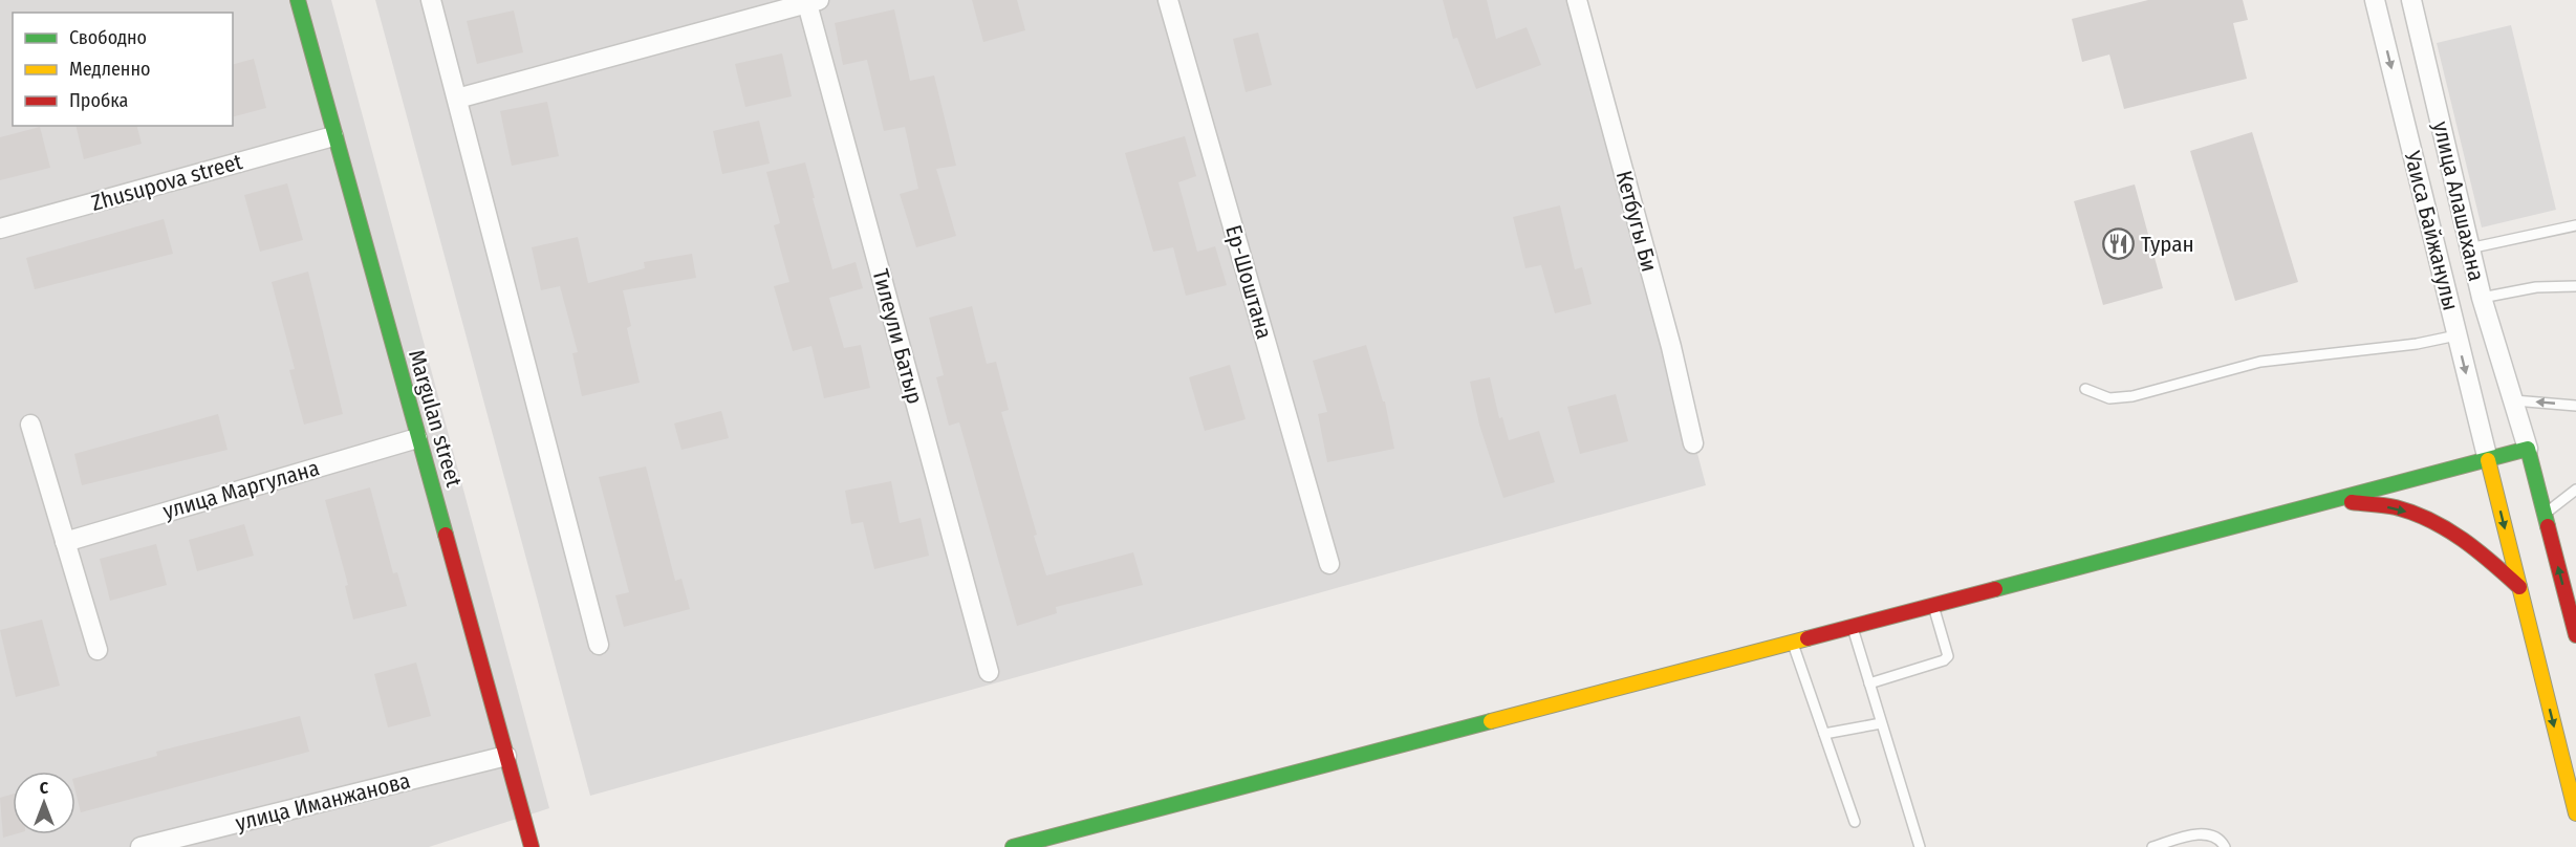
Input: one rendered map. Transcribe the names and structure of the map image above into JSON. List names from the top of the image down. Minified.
{"streets":{"main road":["Margulan street"],"street":["Zhusupova street","улица Алашахана","Кетбугы Би","Уаиса Байжанулы","Ер-Шоштана","Тилеули Батыр","улица Маргулана","улица Иманжанова"]},"crossings":[["Zhusupova street","Margulan street"],["Margulan street","улица Маргулана"],["Margulan street","улица Иманжанова"]],"one_way":["Уаиса Байжанулы"],"places":{"restaurant":["Туран"]},"legend":["Свободно","Медленно","Пробка"],"north":"top"}
